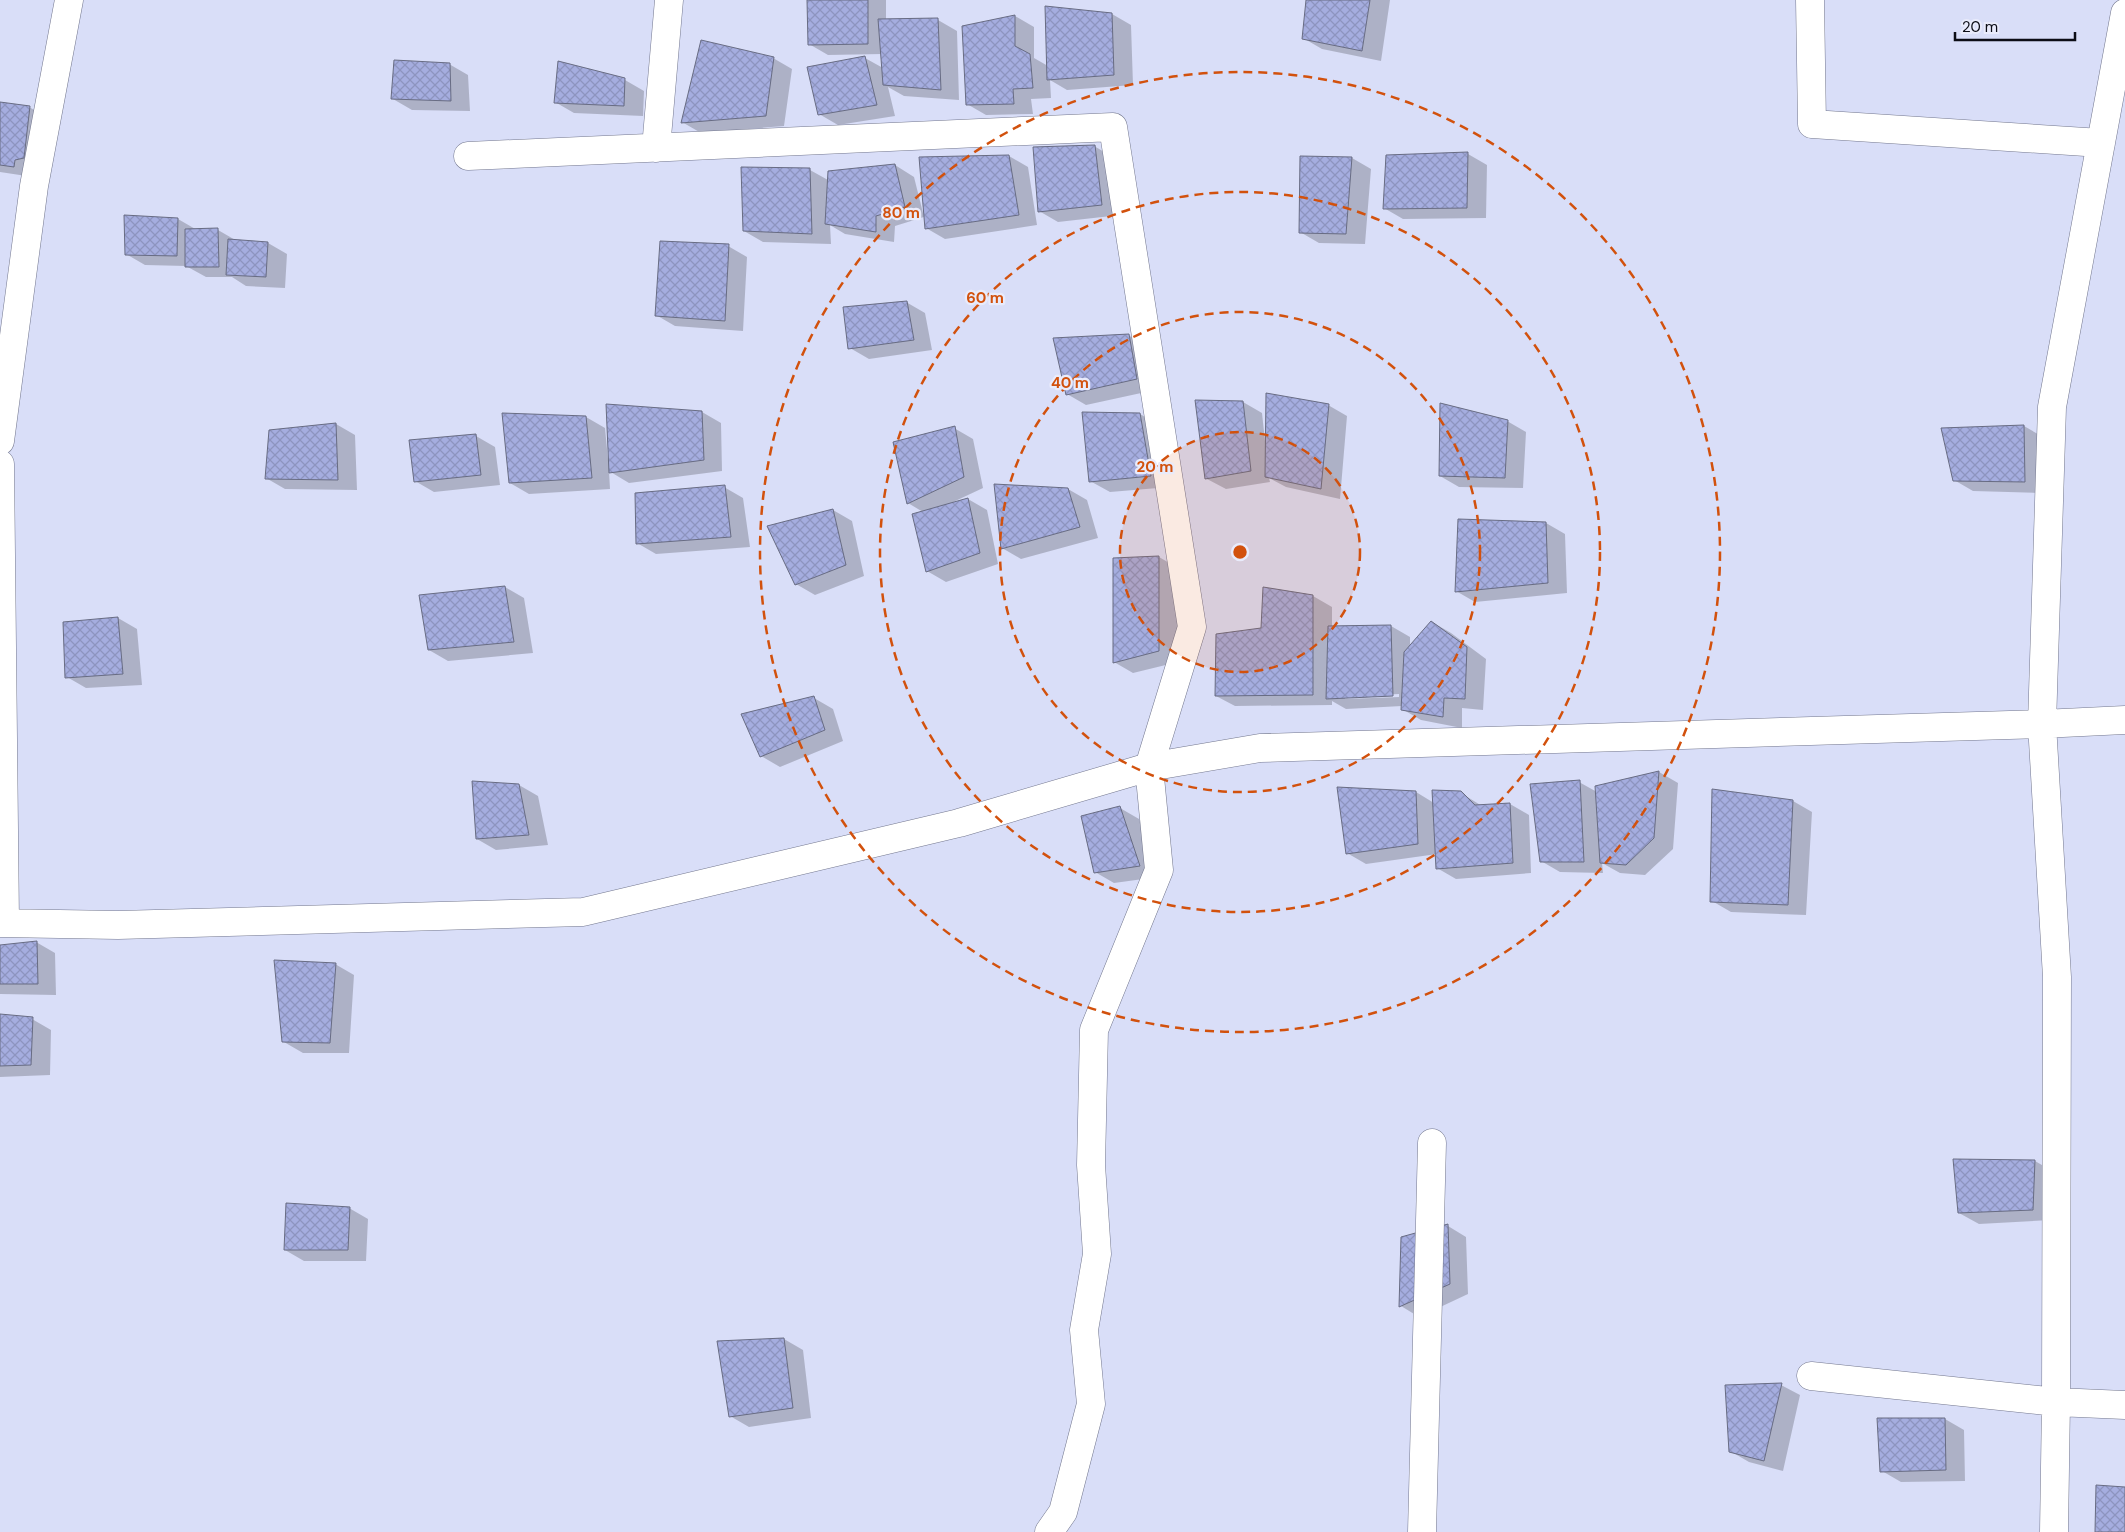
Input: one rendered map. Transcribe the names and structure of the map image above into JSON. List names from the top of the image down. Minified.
{"scale_bar":"20 m","rings":["80 m","60 m","40 m","20 m"]}
